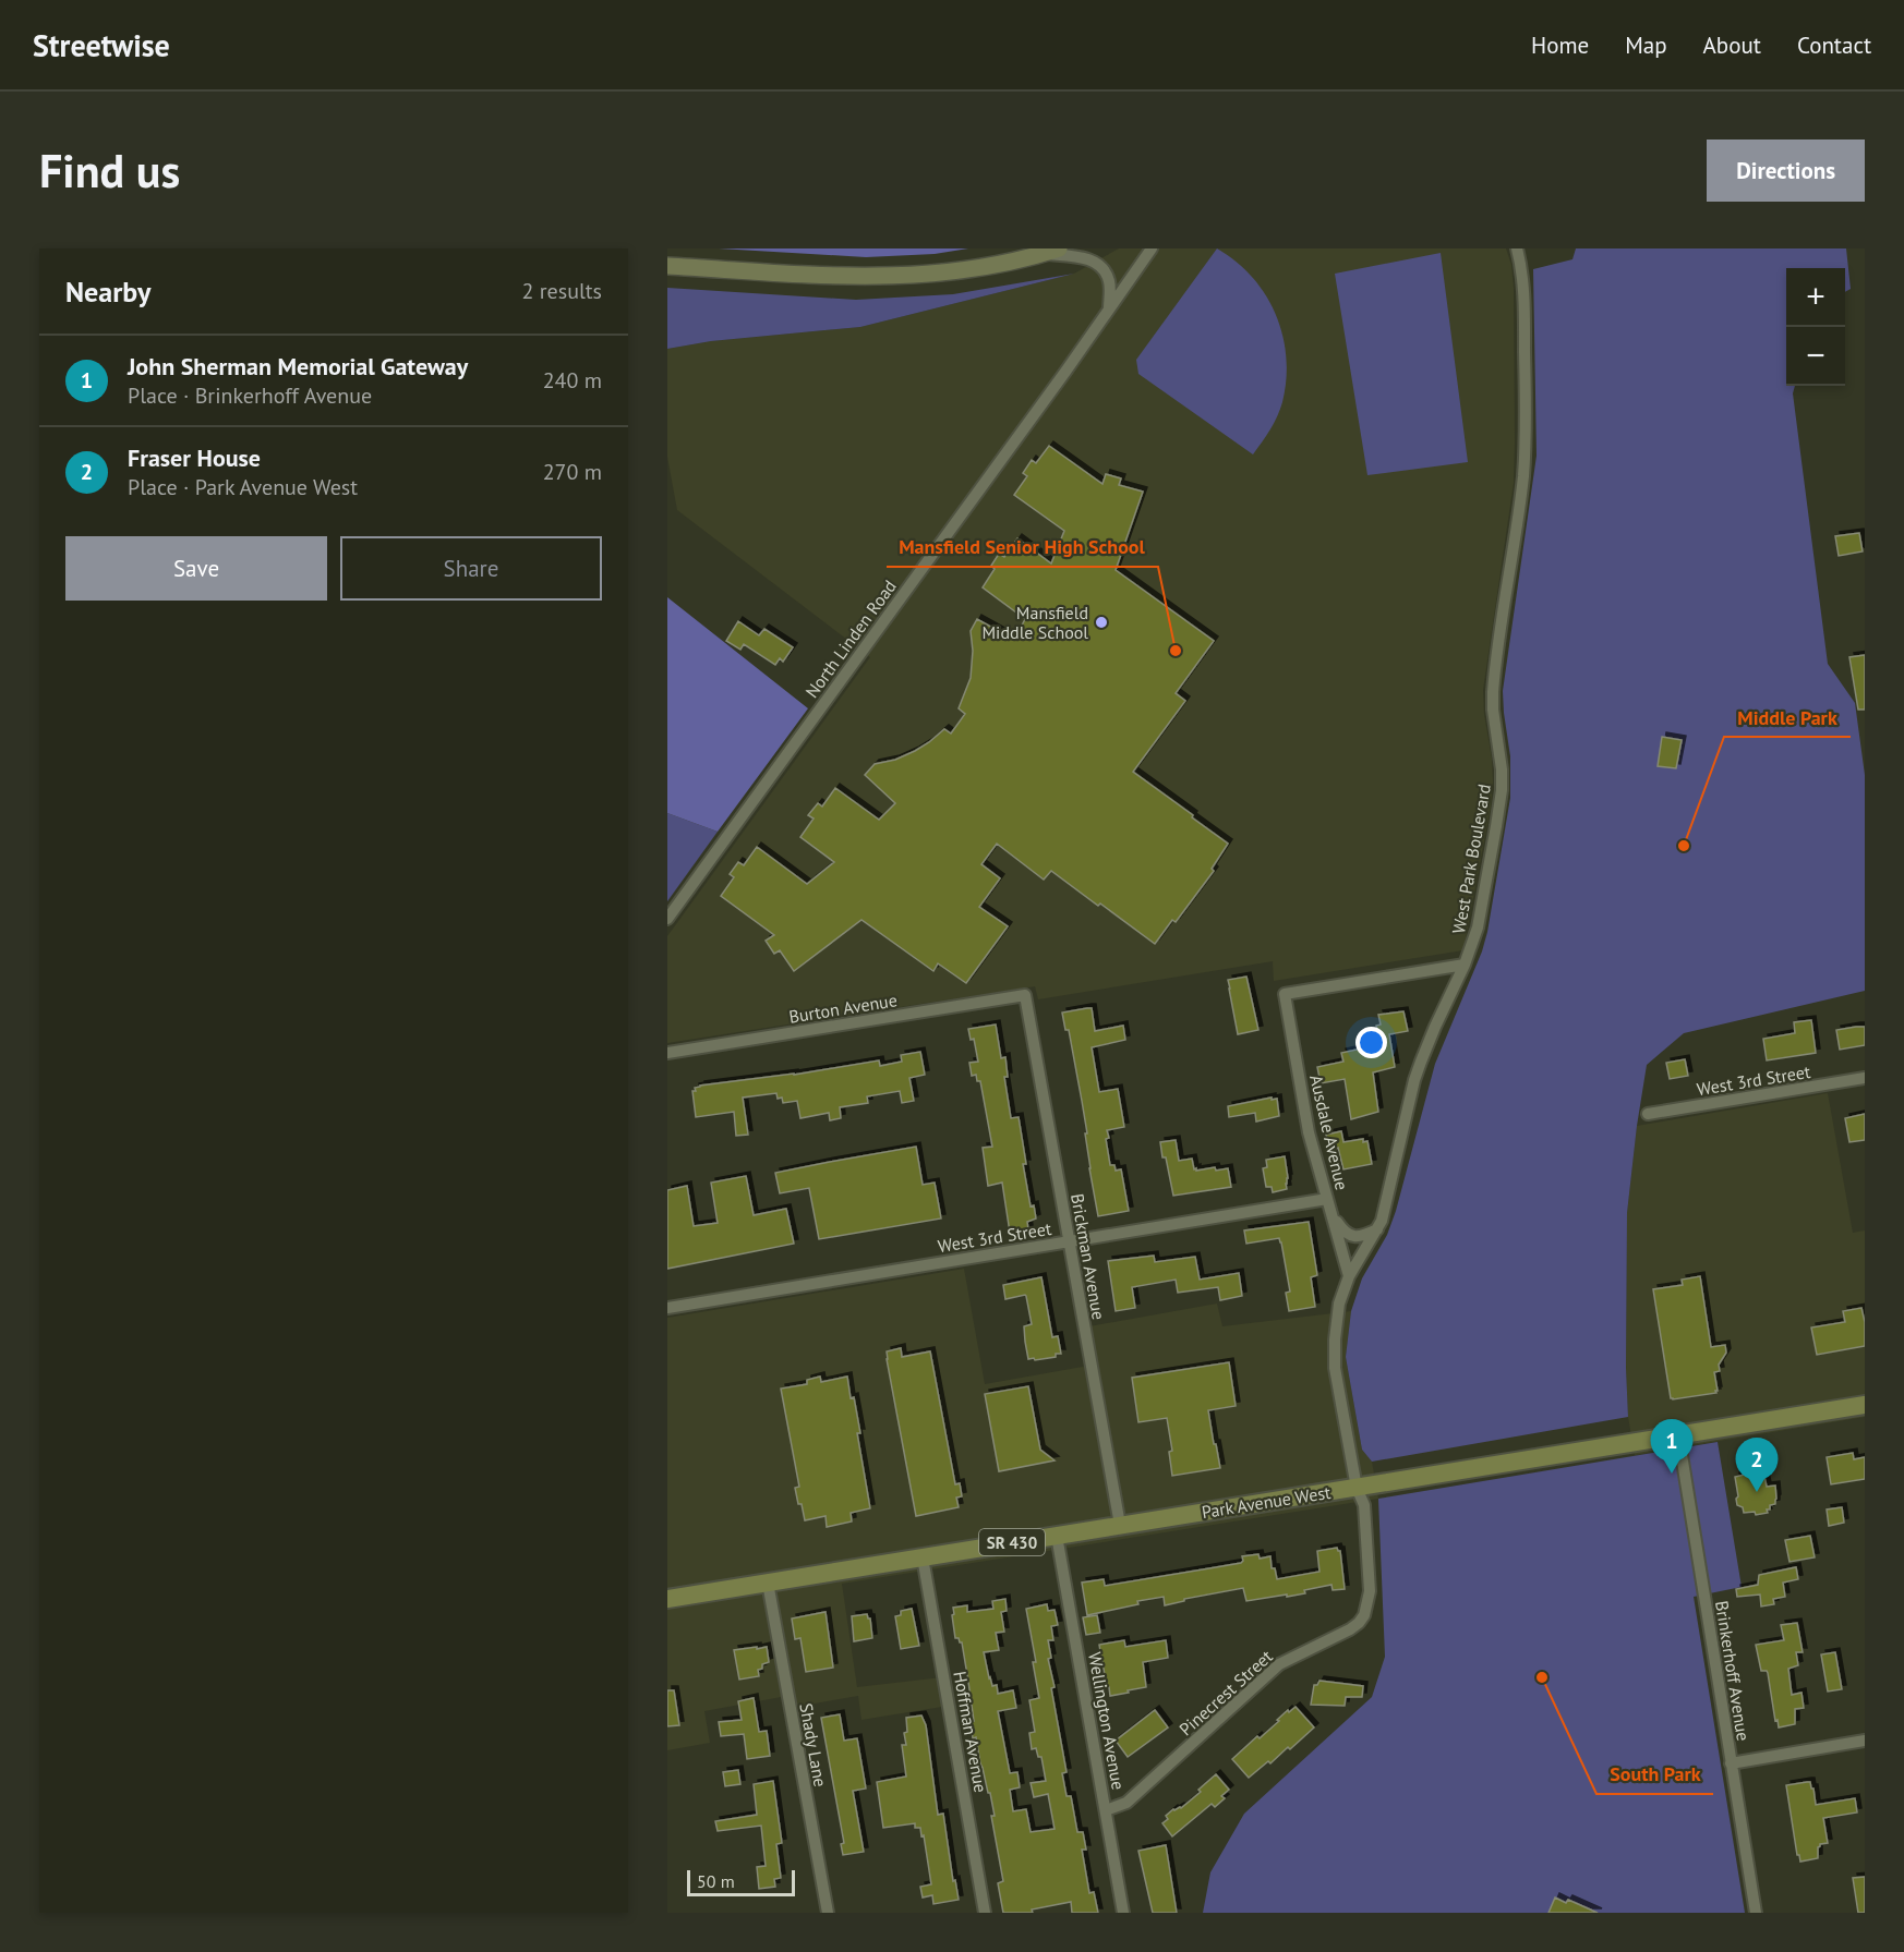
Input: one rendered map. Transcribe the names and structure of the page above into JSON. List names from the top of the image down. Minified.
{"streets":{"main road":["Park Avenue West","SR 430"],"street":["North Linden Road","West Park Boulevard","Burton Avenue","West 3rd Street","Ausdale Avenue","Brickman Avenue","Brinkerhoff Avenue","Pinecrest Street","Wellington Avenue","Hoffman Avenue","Shady Lane"]},"crossings":[["West Park Boulevard","Ausdale Avenue"],["West Park Boulevard","Park Avenue West"],["West Park Boulevard","Pinecrest Street"],["Burton Avenue","Brickman Avenue"],["West 3rd Street","Ausdale Avenue"],["West 3rd Street","Brickman Avenue"],["Brickman Avenue","Park Avenue West"],["Park Avenue West","Brinkerhoff Avenue"],["Park Avenue West","Pinecrest Street"],["Park Avenue West","Wellington Avenue"],["Park Avenue West","Hoffman Avenue"],["Park Avenue West","Shady Lane"],["Pinecrest Street","Wellington Avenue"]],"places":["Mansfield Middle School","Mansfield Senior High School","Middle Park","South Park"],"scale_bar":"50 m","page":{"header":"Streetwise","nav":["Home","Map","About","Contact"],"buttons":["Directions",["Save","Share"]],"title":"Find us","heading":["Nearby","2 results"],"map_buttons":["+","−"],"list":[{"mark":"1","name":"John Sherman Memorial Gateway","note":"Place · Brinkerhoff Avenue","value":"240 m"},{"mark":"2","name":"Fraser House","note":"Place · Park Avenue West","value":"270 m"}],"pins":["1","2"],"scale":"50 m"}}
